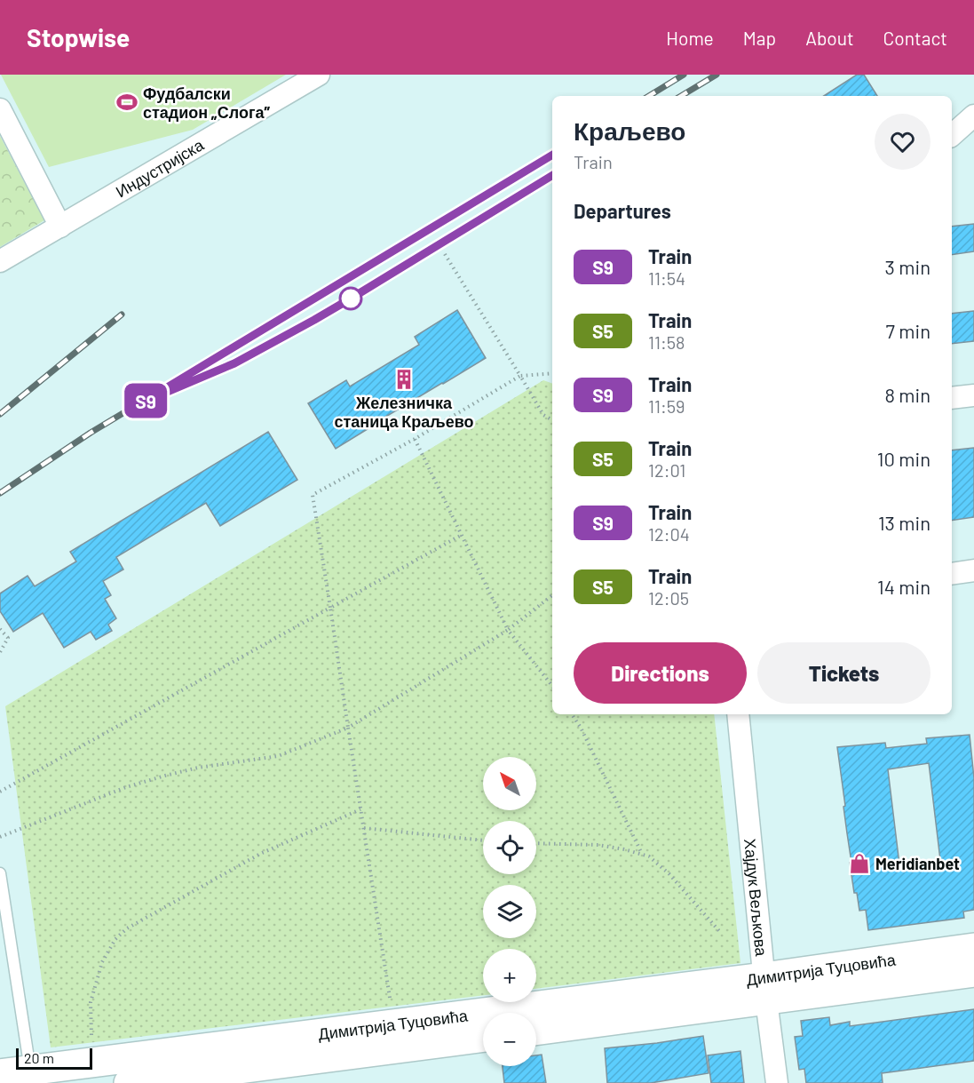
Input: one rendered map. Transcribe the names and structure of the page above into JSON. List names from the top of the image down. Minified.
{"streets":{"main road":["Димитрија Туцовића"],"street":["Индустријска","Хајдук Вељкова"]},"crossings":[["Хајдук Вељкова","Димитрија Туцовића"]],"places":{"sports":["Фудбалски стадион „Слога”"],"building":["Железничка станица Краљево"],"shop":["Meridianbet"]},"scale_bar":"20 m","north":"top left","page":{"header":"Stopwise","nav":["Home","Map","About","Contact"],"on_map":"S9","heading":[["Краљево","Train"],"Departures"],"list":[{"mark":"S9","name":"Train","note":"11:54","value":"3 min"},{"mark":"S5","name":"Train","note":"11:58","value":"7 min"},{"mark":"S9","name":"Train","note":"11:59","value":"8 min"},{"mark":"S5","name":"Train","note":"12:01","value":"10 min"},{"mark":"S9","name":"Train","note":"12:04","value":"13 min"},{"mark":"S5","name":"Train","note":"12:05","value":"14 min"}],"buttons":["Directions","Tickets"],"map_buttons":["+","−"],"scale":"20 m"}}
